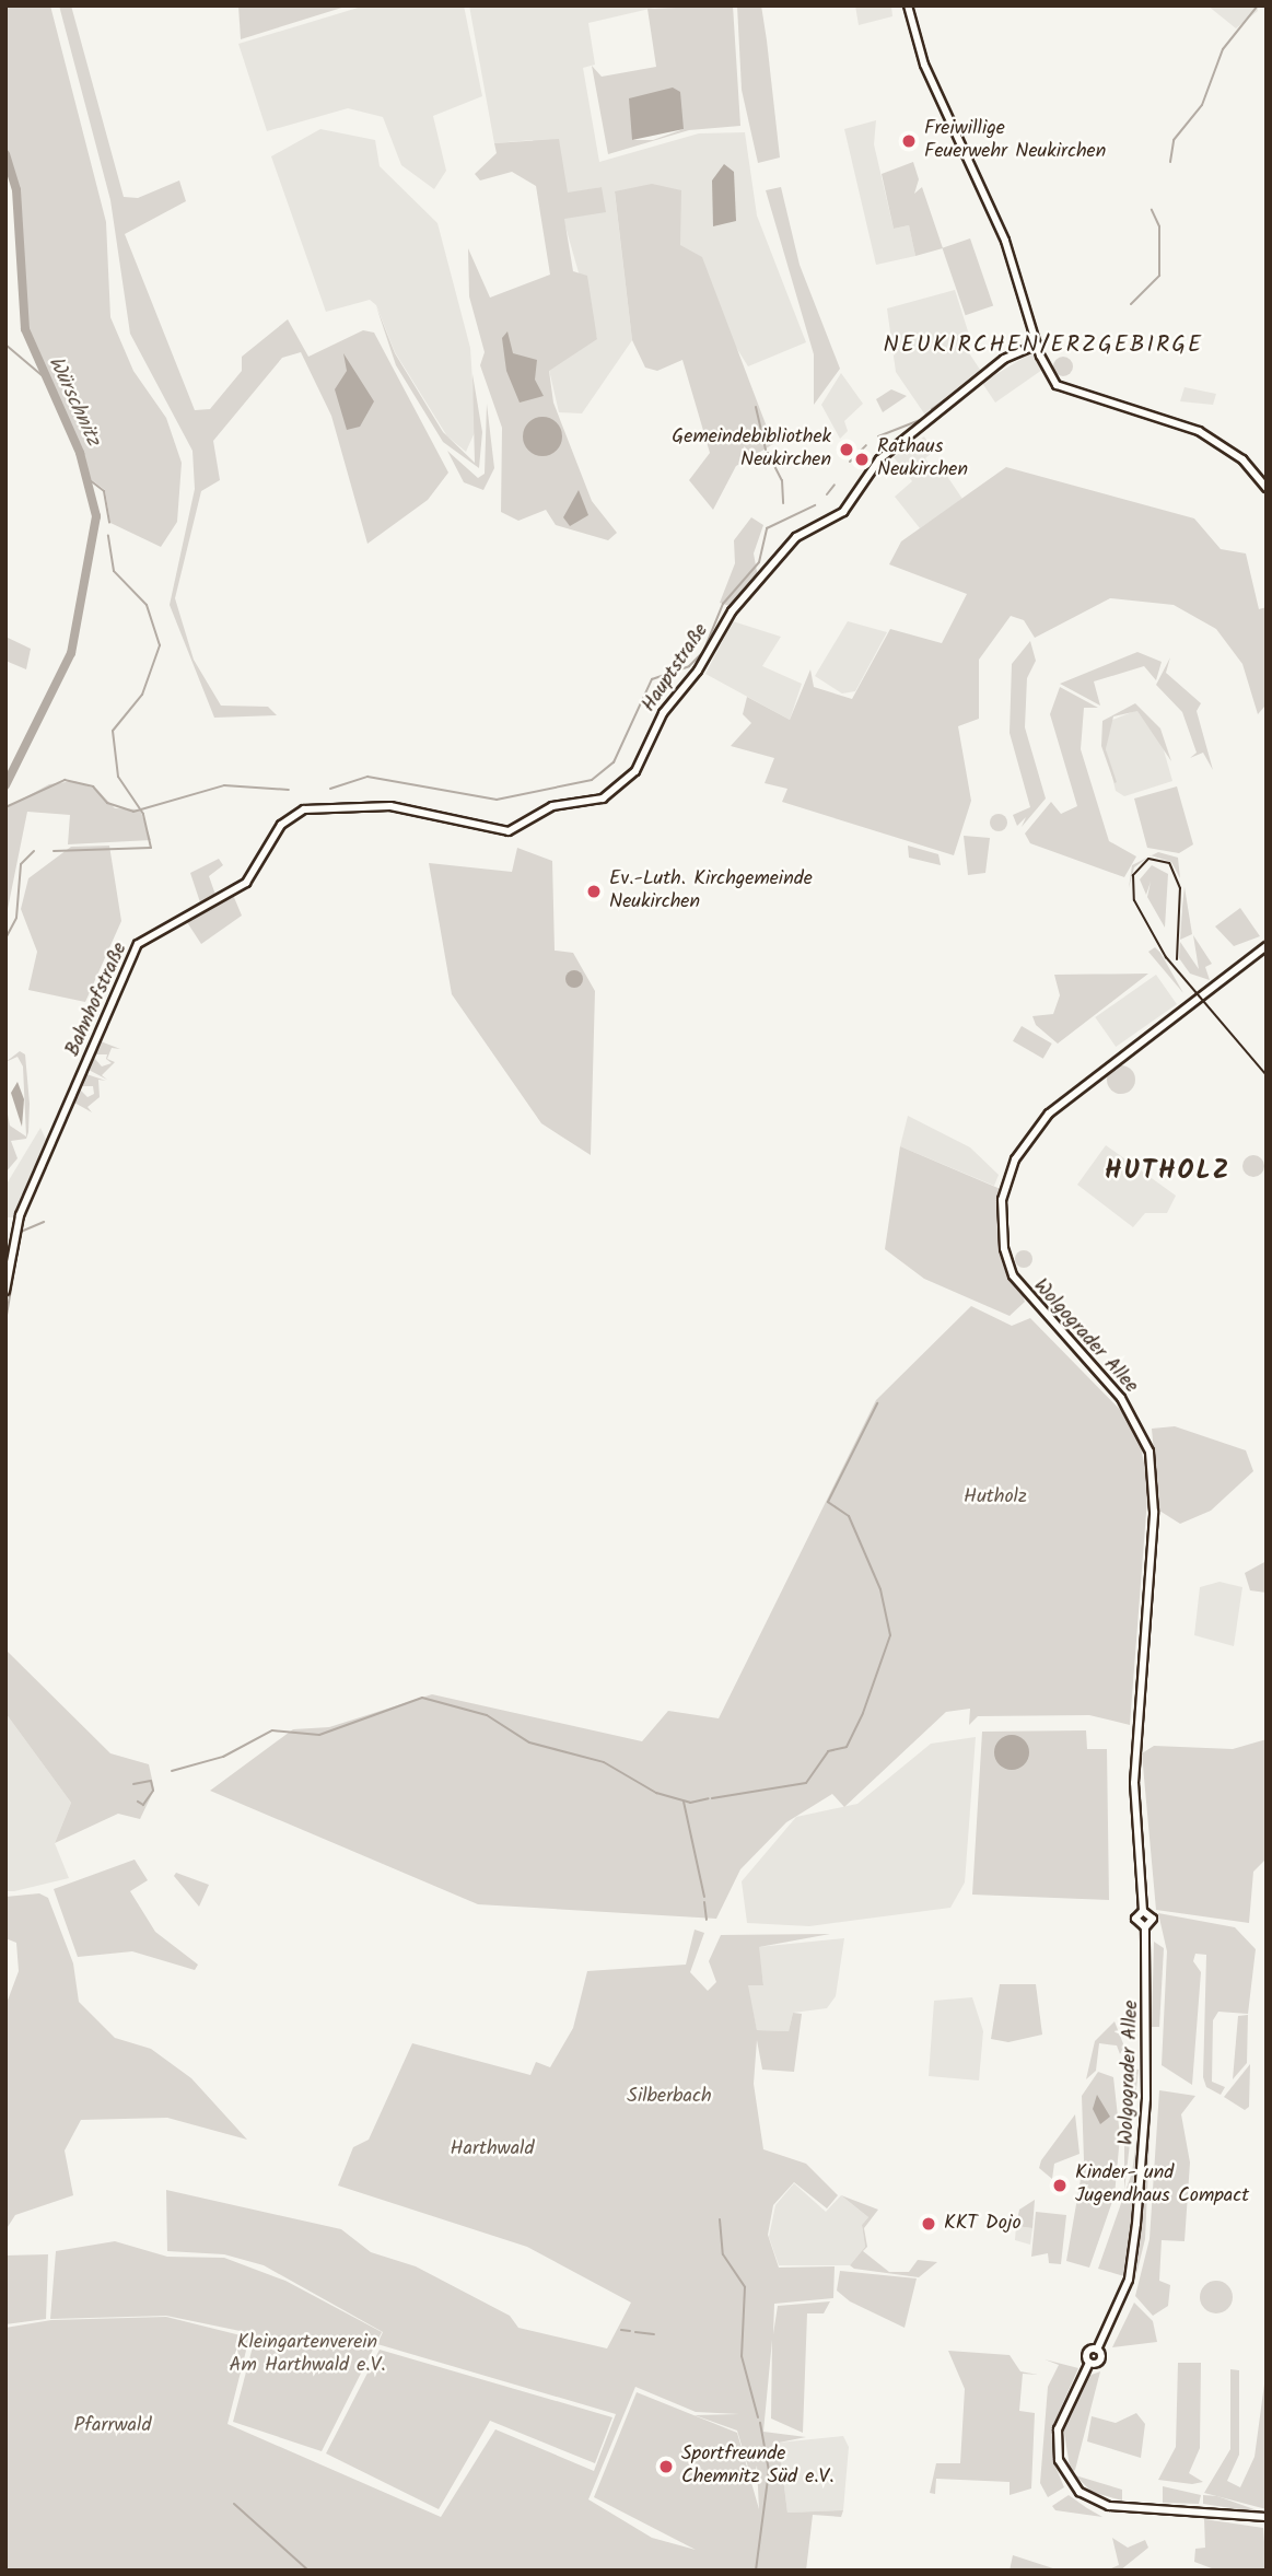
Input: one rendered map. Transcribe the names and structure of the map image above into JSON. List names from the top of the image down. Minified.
{"streets":{"main road":["Hauptstraße","Bahnhofstraße","Wolgograder Allee"]},"crossings":[["Hauptstraße","Bahnhofstraße"]],"districts":["NEUKIRCHEN/ERZGEBIRGE","HUTHOLZ"],"water":["Würschnitz"],"parks":["Hutholz","Silberbach","Harthwald","Kleingartenverein Am Harthwald e.V.","Pfarrwald"],"places":["Freiwillige Feuerwehr Neukirchen","Gemeindebibliothek Neukirchen","Rathaus Neukirchen","Ev.-Luth. Kirchgemeinde Neukirchen","Kinder- und Jugendhaus Compact","KKT Dojo","Sportfreunde Chemnitz Süd e.V."]}
